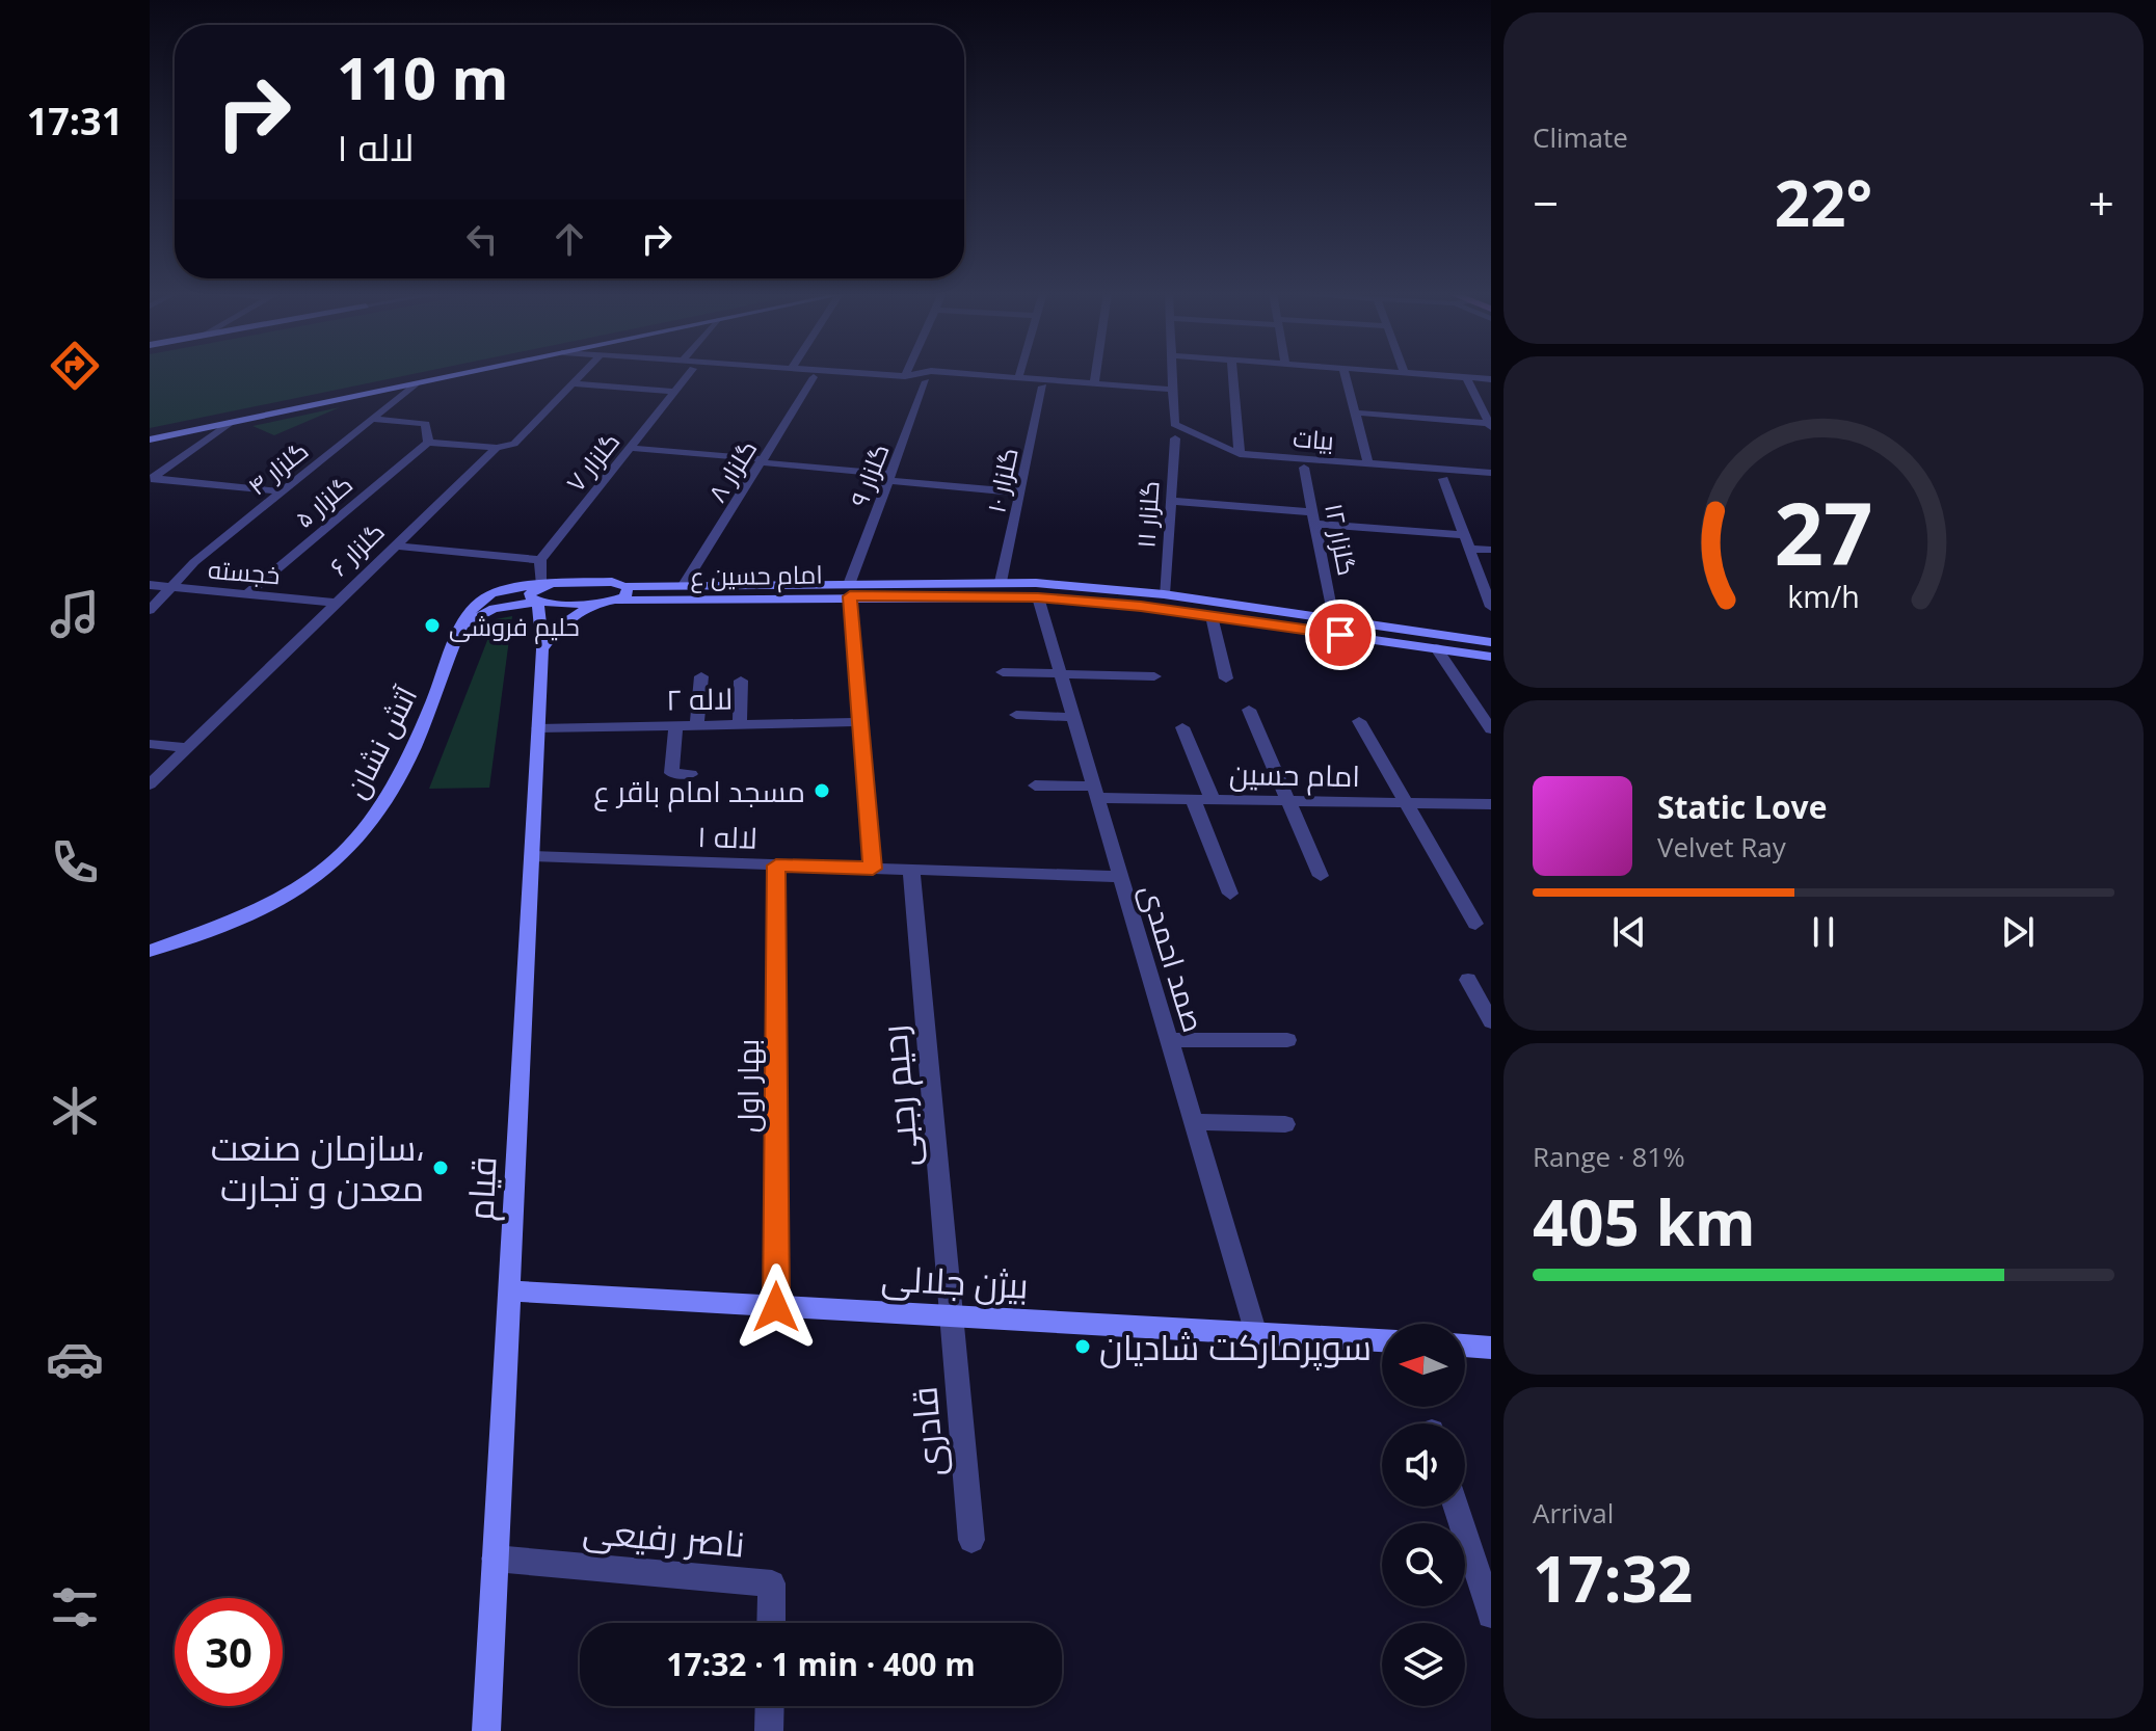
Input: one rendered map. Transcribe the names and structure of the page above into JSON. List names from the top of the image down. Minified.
{"streets":{"street":["بیات","گلزار ۷","گلزار ۴","گلزار ۸","گلزار ۹","گلزار ۱۰","گلزار ۵","گلزار ۱۱","گلزار ۱۲","گلزار ۶","خجسته","امام حسین ع","لاله ۲","آتش نشان","امام حسین","لاله ۱","صمد احمدی","بهار اول","رحیم رجبی","قیام","بیژن جلالی","قادری","ناصر رفیعی"]},"crossings":[["گلزار ۴","خجسته"],["گلزار ۸","امام حسین ع"],["گلزار ۹","امام حسین ع"],["گلزار ۱۰","امام حسین ع"],["گلزار ۵","خجسته"],["گلزار ۱۱","امام حسین ع"],["گلزار ۱۲","امام حسین ع"],["گلزار ۶","خجسته"],["امام حسین ع","آتش نشان"],["امام حسین ع","صمد احمدی"],["امام حسین ع","قیام"],["لاله ۲","قیام"],["آتش نشان","قیام"],["امام حسین","صمد احمدی"],["لاله ۱","صمد احمدی"],["لاله ۱","بهار اول"],["لاله ۱","رحیم رجبی"],["لاله ۱","قیام"],["صمد احمدی","بیژن جلالی"],["بهار اول","بیژن جلالی"],["رحیم رجبی","بیژن جلالی"],["رحیم رجبی","قادری"],["قیام","بیژن جلالی"],["قیام","ناصر رفیعی"],["بیژن جلالی","قادری"]],"places":["حلیم فروشی","مسجد امام باقر ع","سازمان صنعت، معدن و تجارت","سوپرمارکت شادیان"],"north":"left","page":{"tabs":"17:31","tile":["Climate",["Range · 81%","405 km"],["Arrival","17:32"]],"turn":["110 m","لاله ۱"],"heat":["−","22°","+"],"song":["Static Love","Velvet Ray"],"limit":"30","trip":"17:32 · 1 min · 400 m","gauge":["27","km/h"]}}
